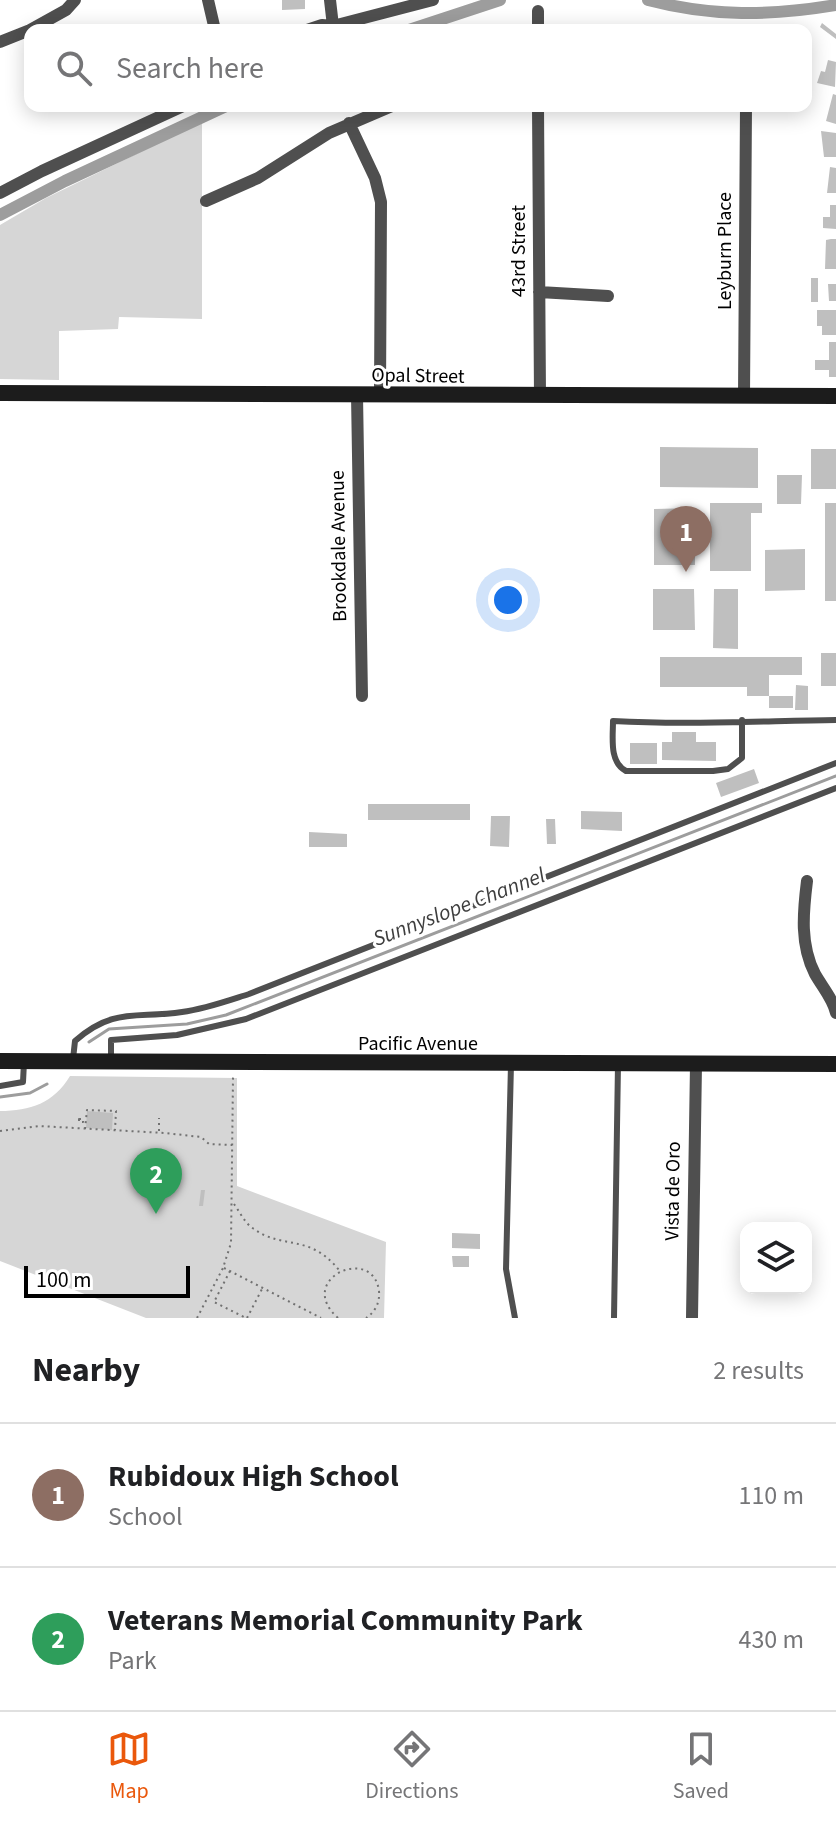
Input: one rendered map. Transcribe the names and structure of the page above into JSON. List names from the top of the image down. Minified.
{"streets":{"street":["43rd Street","Leyburn Place","Opal Street","Brookdale Avenue","Pacific Avenue","Vista de Oro"]},"crossings":[["43rd Street","Opal Street"],["Leyburn Place","Opal Street"],["Opal Street","Brookdale Avenue"],["Pacific Avenue","Vista de Oro"]],"water":["Sunnyslope Channel"],"scale_bar":"100 m","page":{"search":"Search here","pins":["1","2"],"scale":"100 m","heading":["Nearby","2 results"],"list":[{"mark":"1","name":"Rubidoux High School","note":"School","value":"110 m"},{"mark":"2","name":"Veterans Memorial Community Park","note":"Park","value":"430 m"}],"nav":["Map","Directions","Saved"]}}
